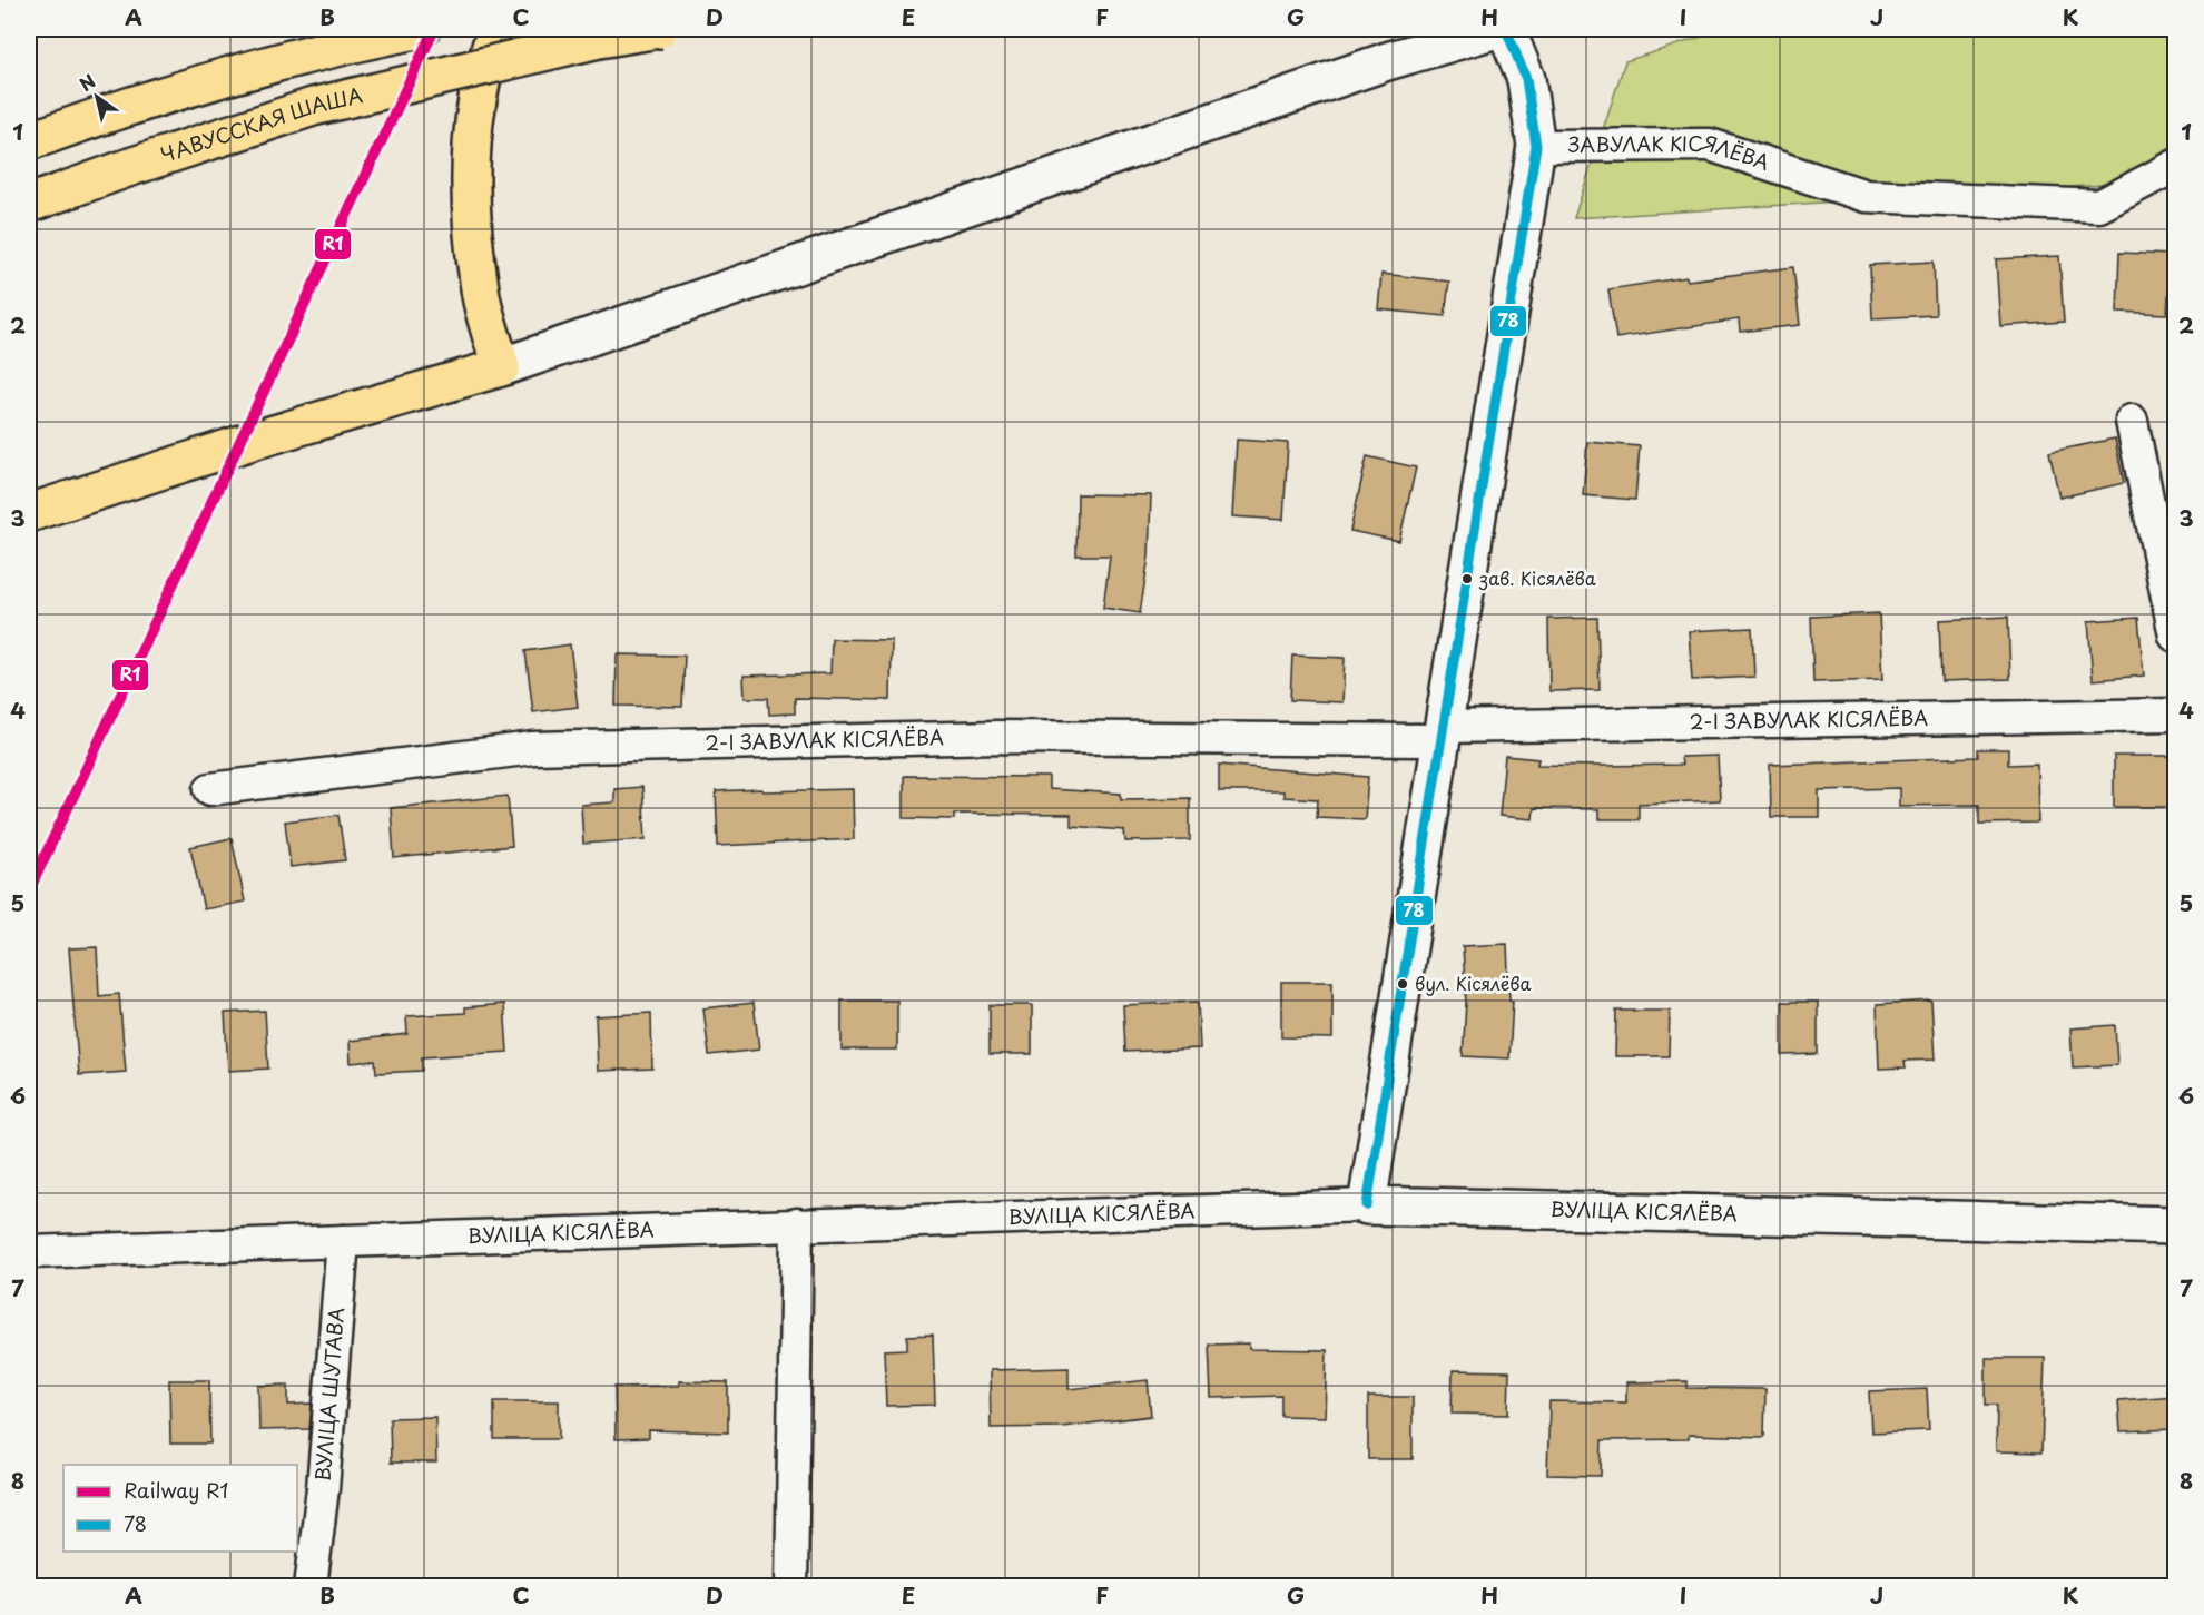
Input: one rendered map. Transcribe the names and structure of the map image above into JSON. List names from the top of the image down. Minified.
{"streets":{"main road":["ЧАВУССКАЯ ШАША"],"street":["ЗАВУЛАК КІСЯЛЁВА","2-І ЗАВУЛАК КІСЯЛЁВА","ВУЛІЦА КІСЯЛЁВА","ВУЛІЦА ШУТАВА"]},"crossings":[["ЗАВУЛАК КІСЯЛЁВА","2-І ЗАВУЛАК КІСЯЛЁВА"],["ЗАВУЛАК КІСЯЛЁВА","ВУЛІЦА КІСЯЛЁВА"],["ВУЛІЦА КІСЯЛЁВА","ВУЛІЦА ШУТАВА"]],"places":["зав. Кісялёва","вул. Кісялёва"],"lines":["rail line R1","transit line 78"],"legend":["Railway R1","78"],"north":"top left","grid":{"columns":["A","B","C","D","E","F","G","H","I","J","K"],"rows":["1","2","3","4","5","6","7","8"]}}
